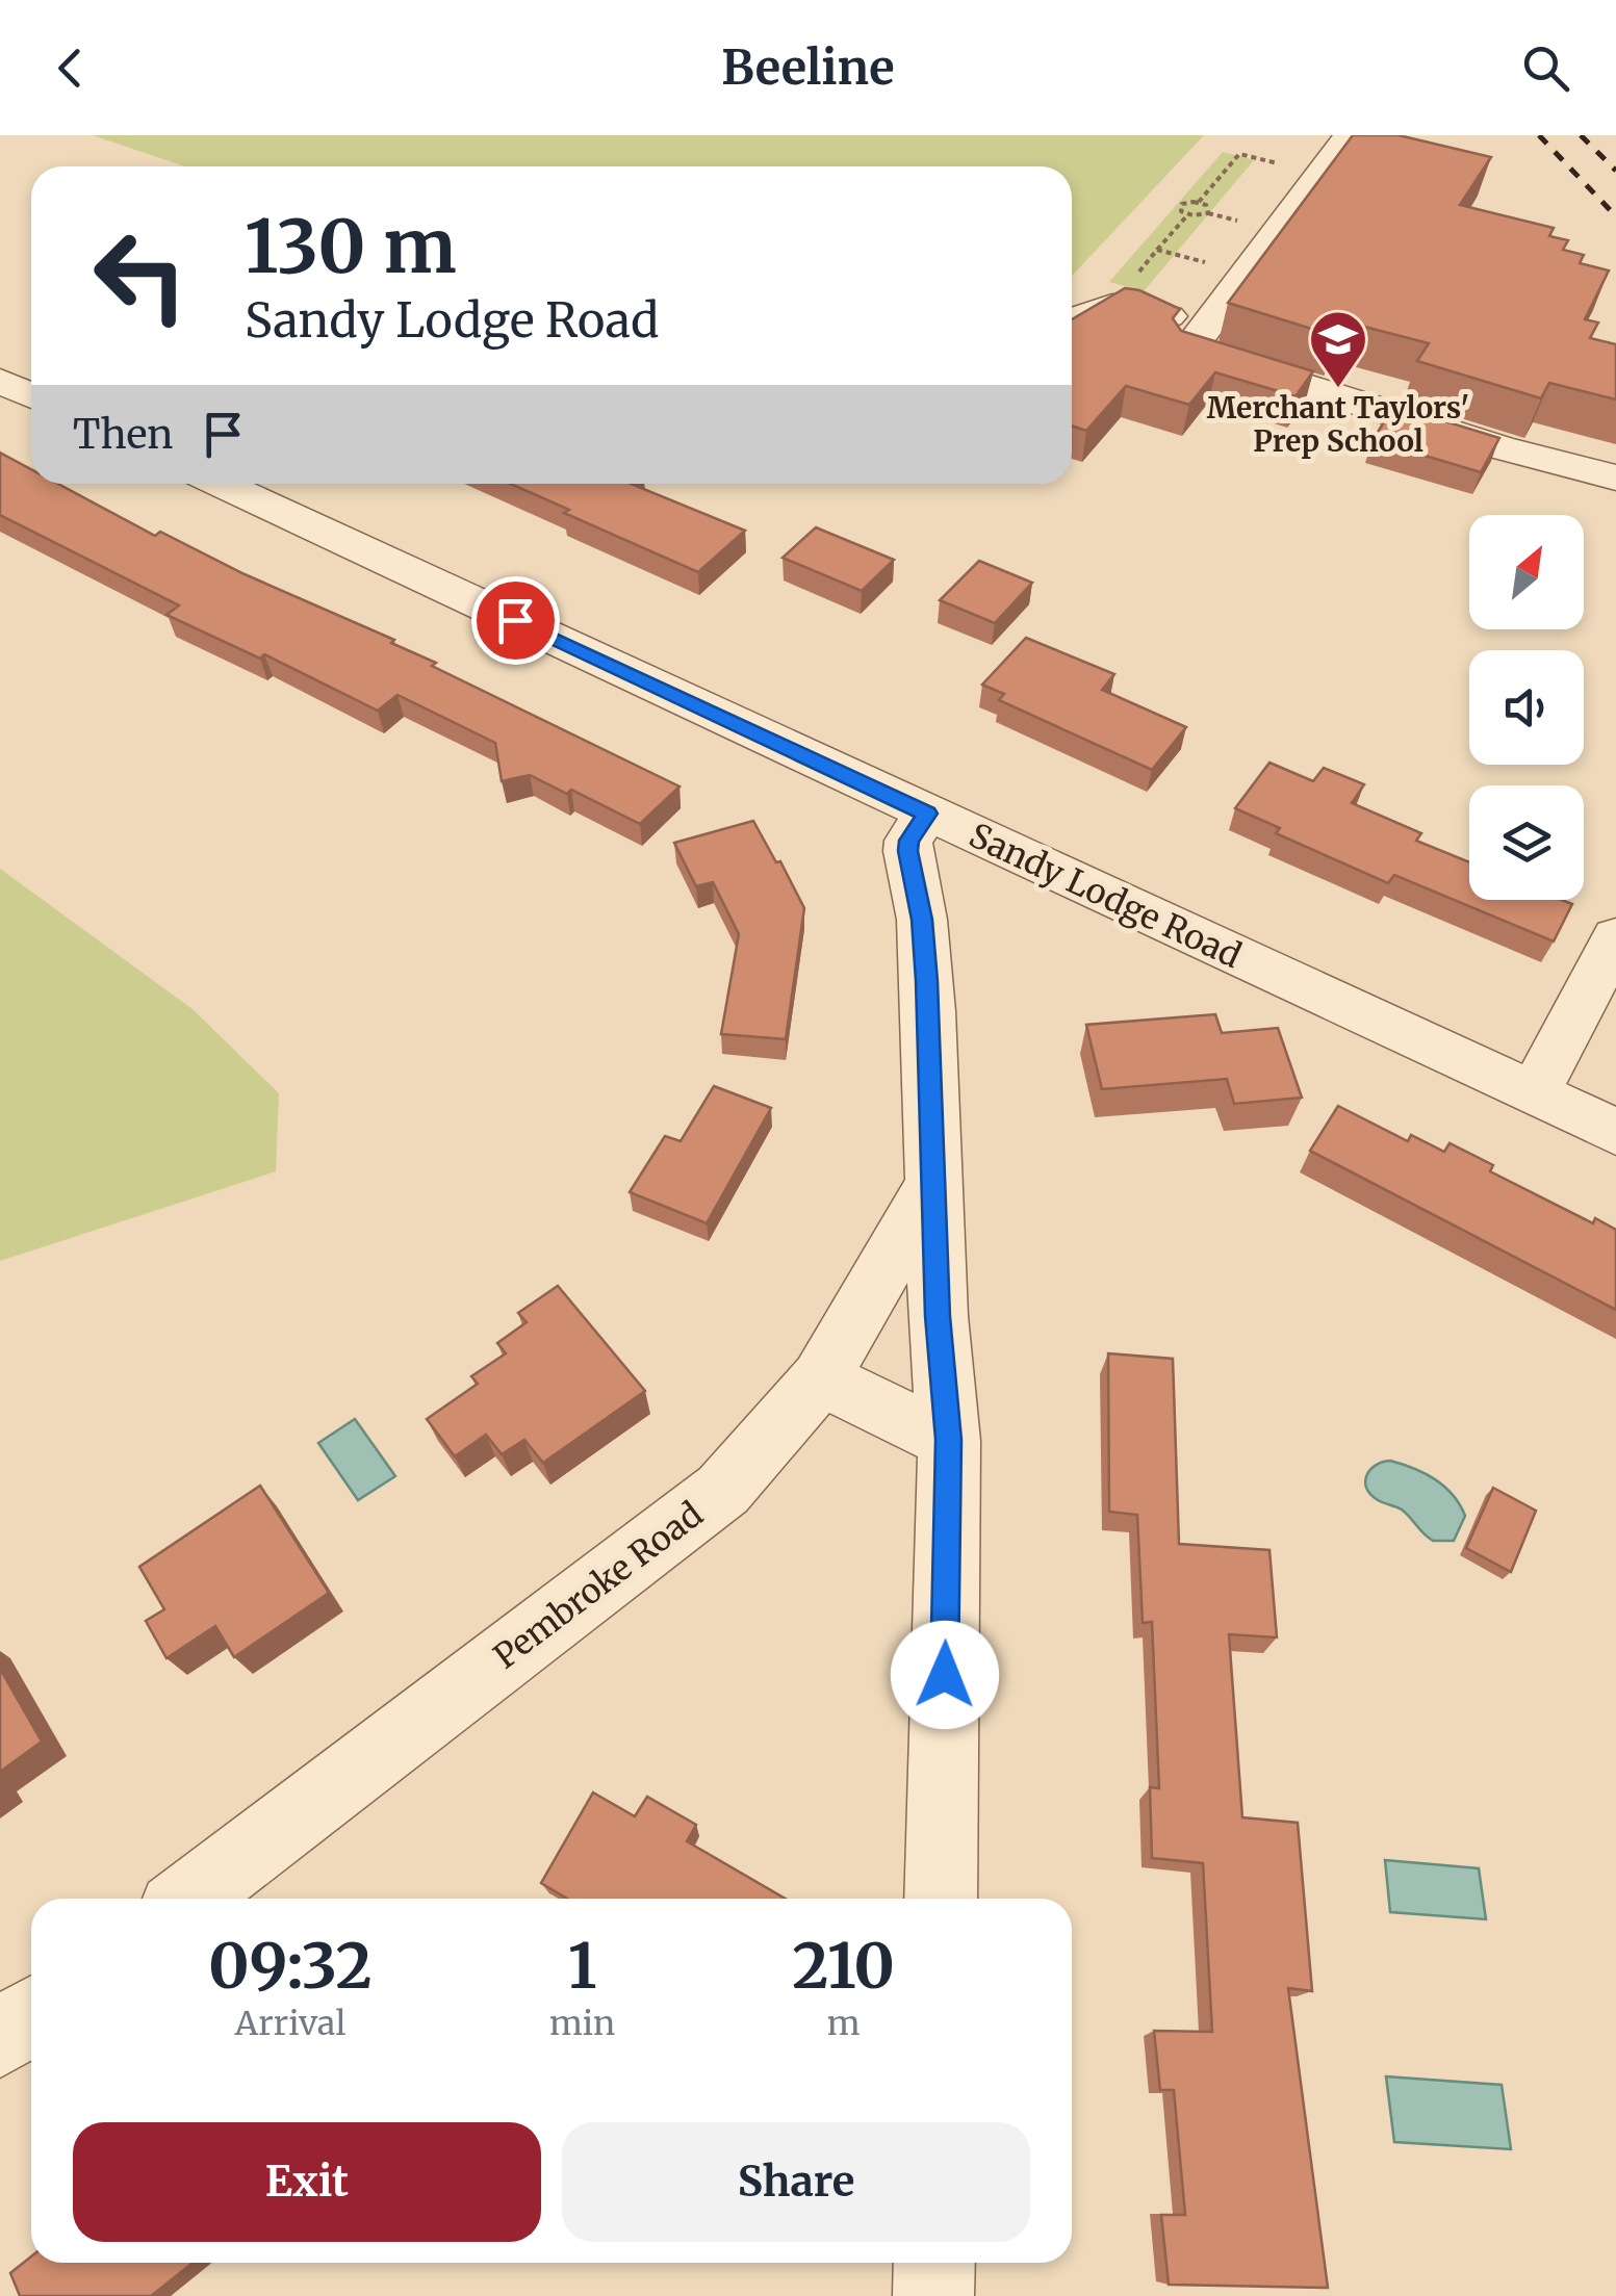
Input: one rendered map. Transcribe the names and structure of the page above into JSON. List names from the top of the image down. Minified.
{"streets":{"street":["Sandy Lodge Road","Pembroke Road"]},"places":{"school or university":["Merchant Taylors' Prep School"]},"north":"top right","page":{"header":"Beeline","turn":["130 m","Sandy Lodge Road"],"then":"Then","eta":["09:32","Arrival","1","min","210","m"],"buttons":["Exit","Share"]}}
